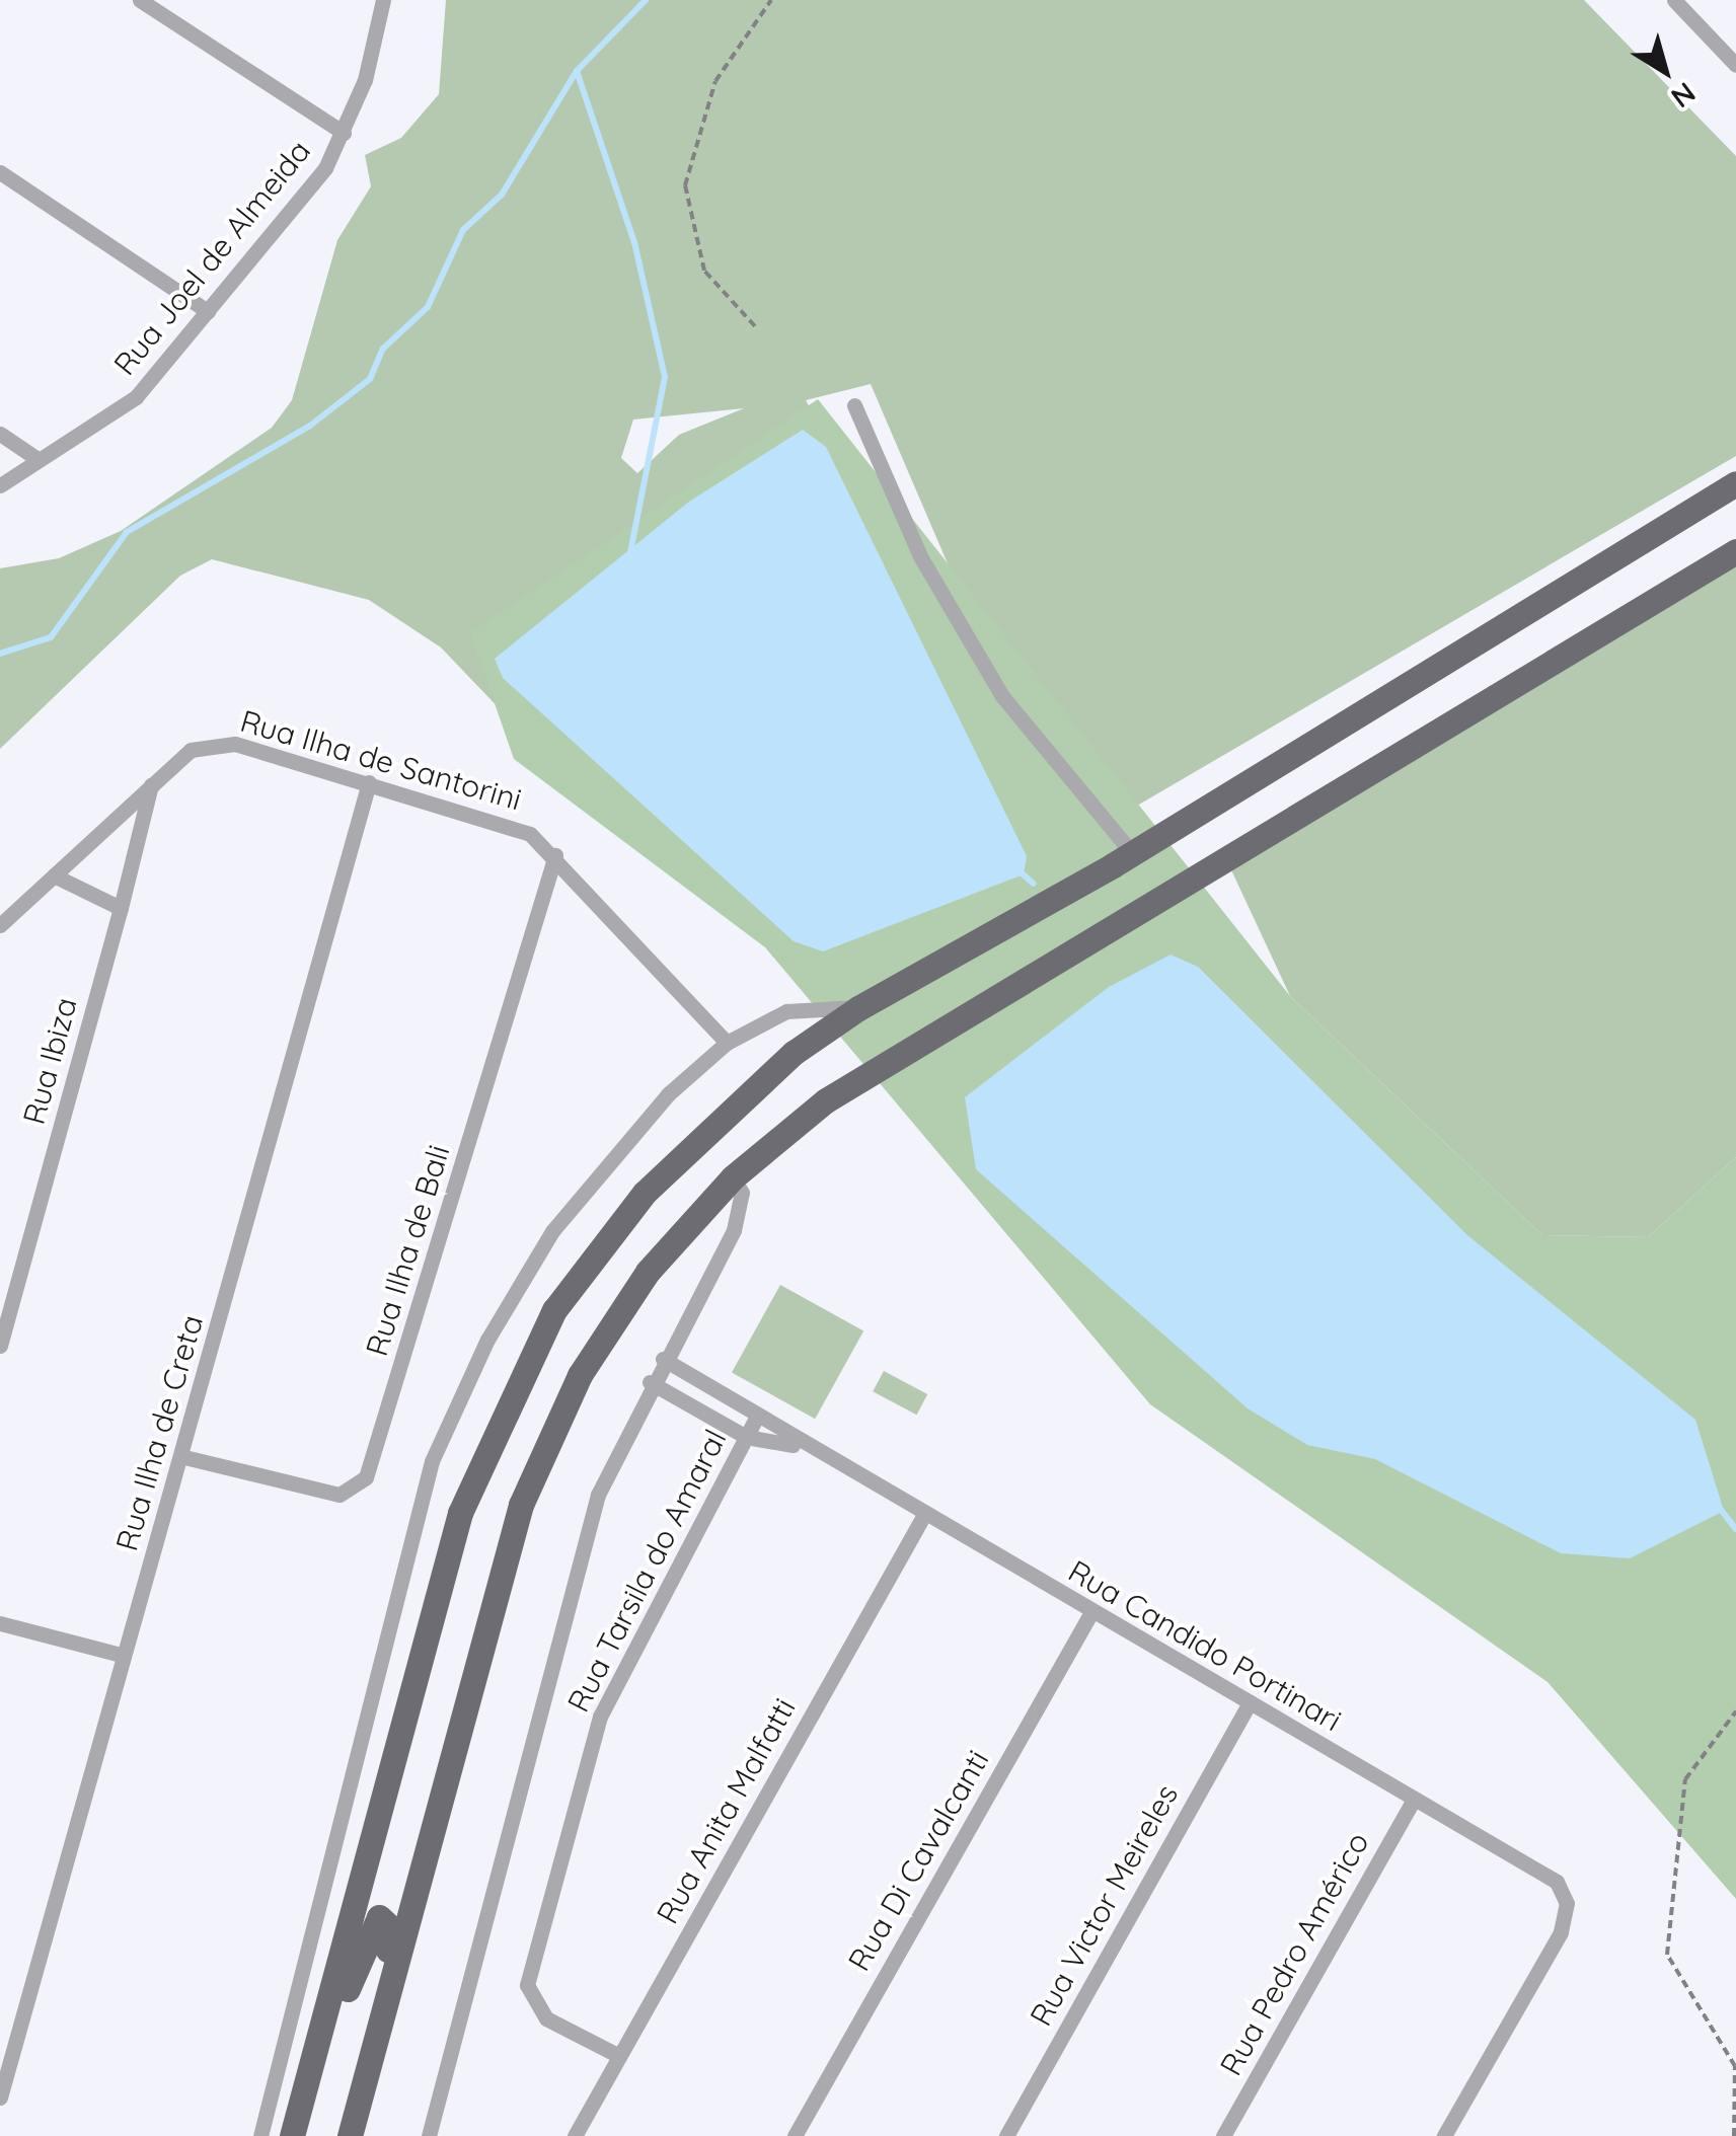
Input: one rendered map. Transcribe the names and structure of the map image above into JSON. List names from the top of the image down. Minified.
{"streets":{"street":["Rua Joel de Almeida","Rua Ilha de Santorini","Rua Ibiza","Rua Ilha de Bali","Rua Ilha de Creta","Rua Tarsila do Amaral","Rua Candido Portinari","Rua Anita Malfatti","Rua Di Cavalcanti","Rua Victor Meireles","Rua Pedro Américo"]},"crossings":[["Rua Ilha de Santorini","Rua Ibiza"],["Rua Ilha de Santorini","Rua Ilha de Bali"],["Rua Ilha de Santorini","Rua Ilha de Creta"],["Rua Ilha de Bali","Rua Ilha de Creta"],["Rua Tarsila do Amaral","Rua Candido Portinari"],["Rua Tarsila do Amaral","Rua Anita Malfatti"],["Rua Candido Portinari","Rua Anita Malfatti"],["Rua Candido Portinari","Rua Di Cavalcanti"],["Rua Candido Portinari","Rua Victor Meireles"],["Rua Candido Portinari","Rua Pedro Américo"]],"north":"bottom right"}
